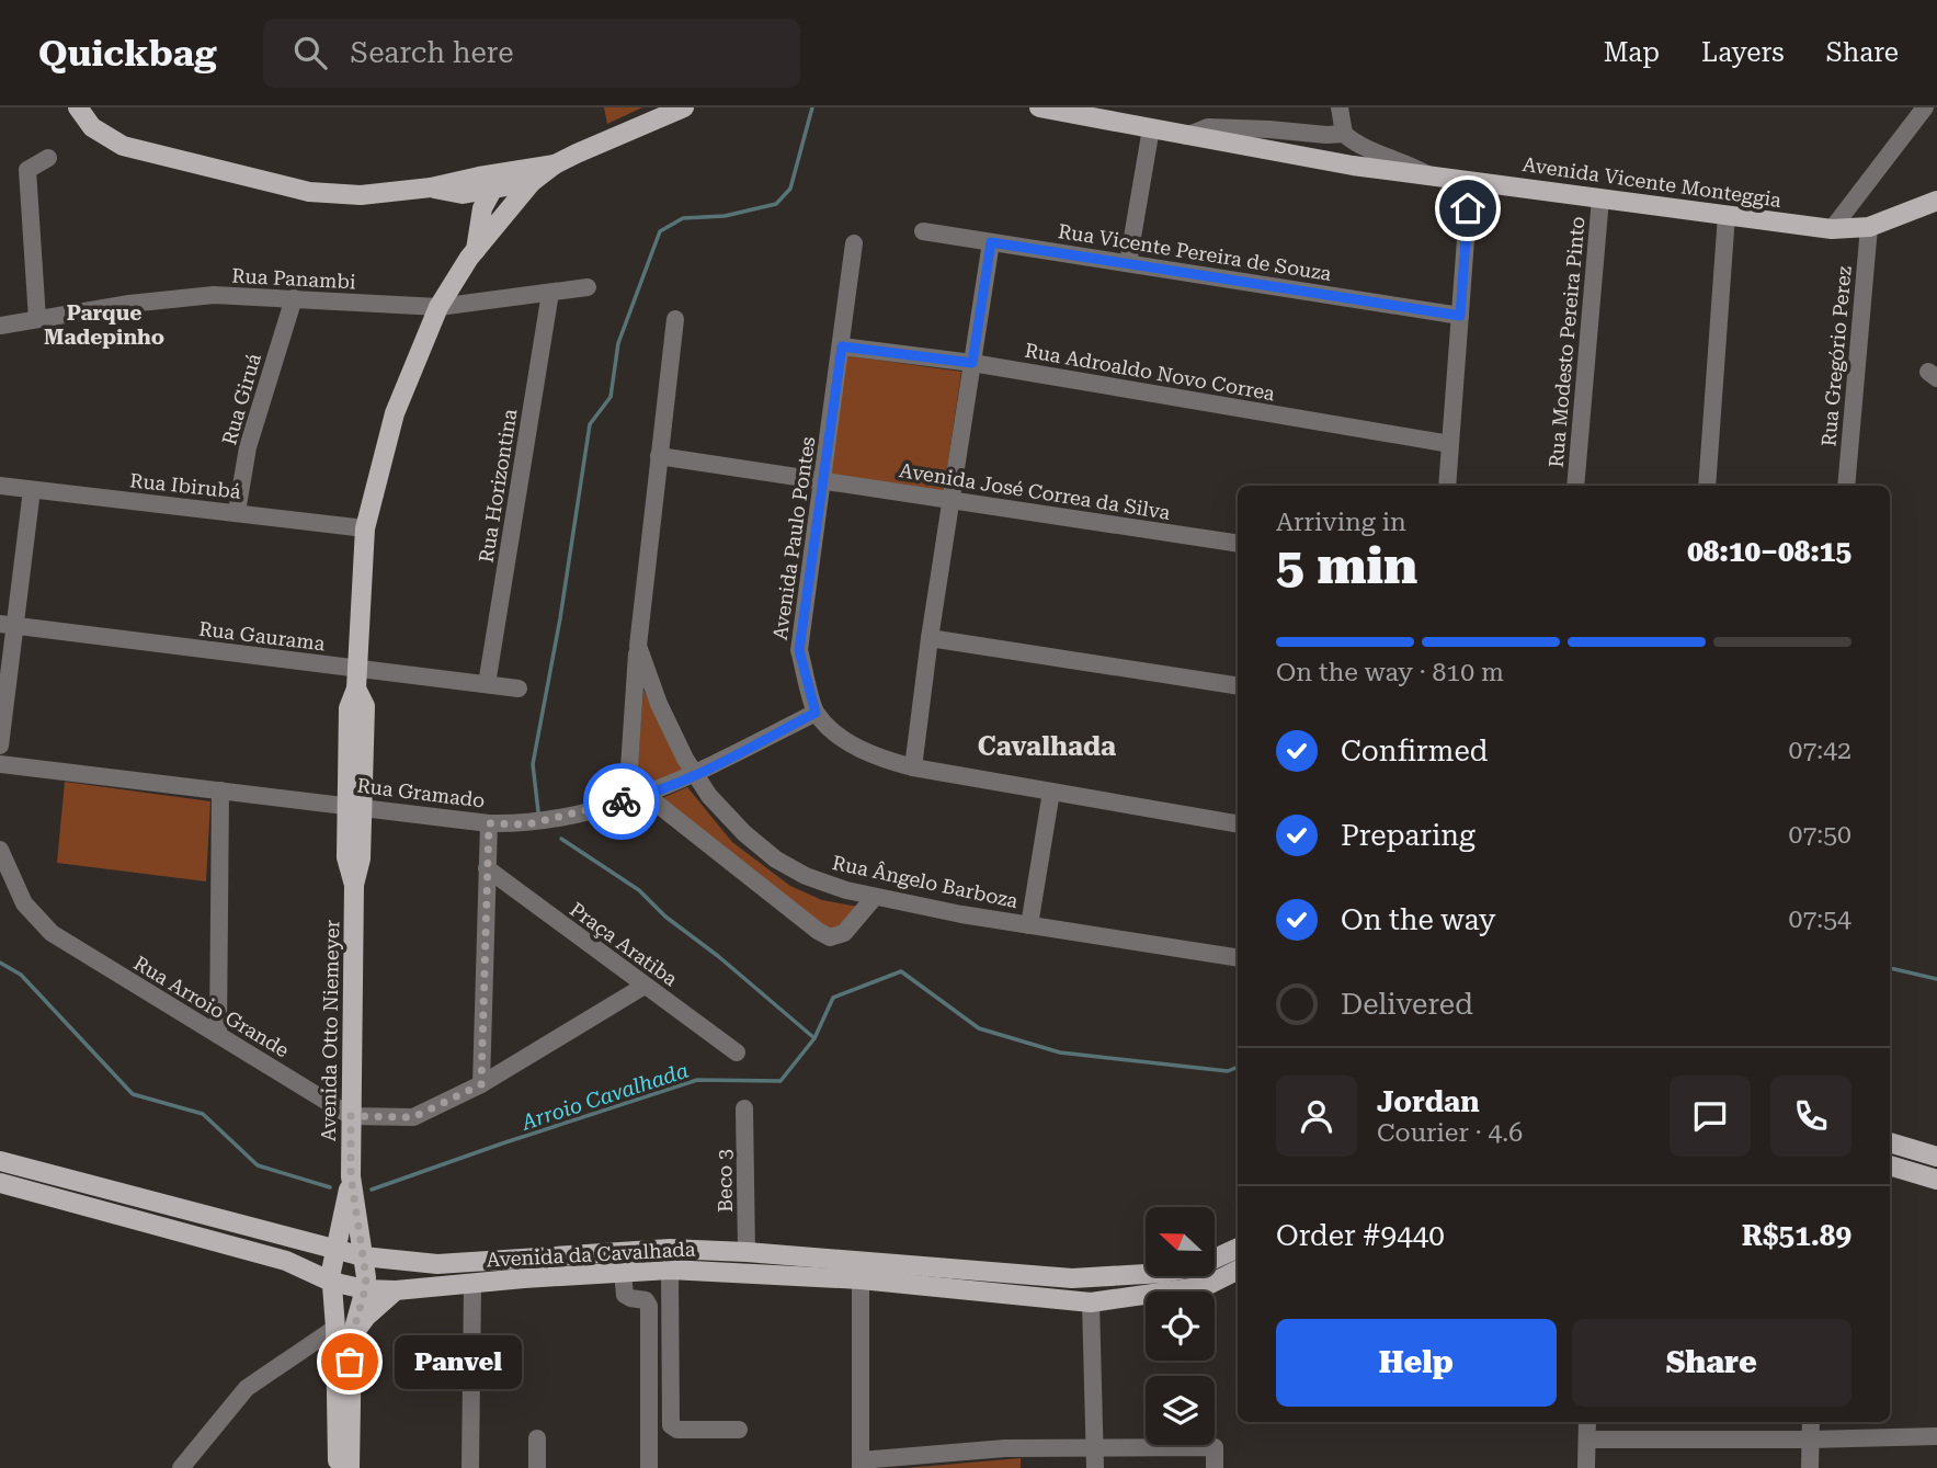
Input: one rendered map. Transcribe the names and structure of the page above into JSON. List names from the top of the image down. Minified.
{"streets":{"main road":["Avenida Vicente Monteggia","Avenida Otto Niemeyer","Avenida da Cavalhada"],"street":["Rua Vicente Pereira de Souza","Rua Panambi","Rua Modesto Pereira Pinto","Rua Gregório Perez","Rua Adroaldo Novo Correa","Rua Giruá","Rua Ibirubá","Rua Horizontina","Avenida José Correa da Silva","Avenida Paulo Pontes","Rua Gaurama","Rua Gramado","Rua Ângelo Barboza","Praça Aratiba","Rua Arroio Grande","Beco 3"]},"crossings":[["Avenida Vicente Monteggia","Rua Modesto Pereira Pinto"],["Avenida Vicente Monteggia","Rua Gregório Perez"],["Rua Panambi","Rua Giruá"],["Rua Panambi","Rua Horizontina"],["Rua Panambi","Avenida Otto Niemeyer"],["Rua Adroaldo Novo Correa","Avenida Paulo Pontes"],["Rua Giruá","Rua Ibirubá"],["Rua Ibirubá","Avenida Otto Niemeyer"],["Rua Horizontina","Rua Gaurama"],["Avenida José Correa da Silva","Avenida Paulo Pontes"],["Avenida José Correa da Silva","Rua Ângelo Barboza"],["Avenida Paulo Pontes","Rua Gramado"],["Rua Gaurama","Avenida Otto Niemeyer"],["Rua Gramado","Rua Ângelo Barboza"],["Rua Gramado","Avenida Otto Niemeyer"],["Rua Arroio Grande","Avenida Otto Niemeyer"],["Avenida Otto Niemeyer","Avenida da Cavalhada"],["Beco 3","Avenida da Cavalhada"]],"districts":["Parque Madepinho","Cavalhada"],"water":["Arroio Cavalhada"],"places":["Panvel"],"north":"left","page":{"header":"Quickbag","search":"Search here","nav":["Map","Layers","Share"],"heading":["5 min","Arriving in","08:10–08:15"],"panel":["Jordan","Courier · 4.6","Order #9440","R$51.89"],"bar":"On the way · 810 m","list":[["Confirmed","07:42"],["Preparing","07:50"],["On the way","07:54"],"Delivered"],"buttons":["Help","Share"],"bubble":"Panvel"}}
